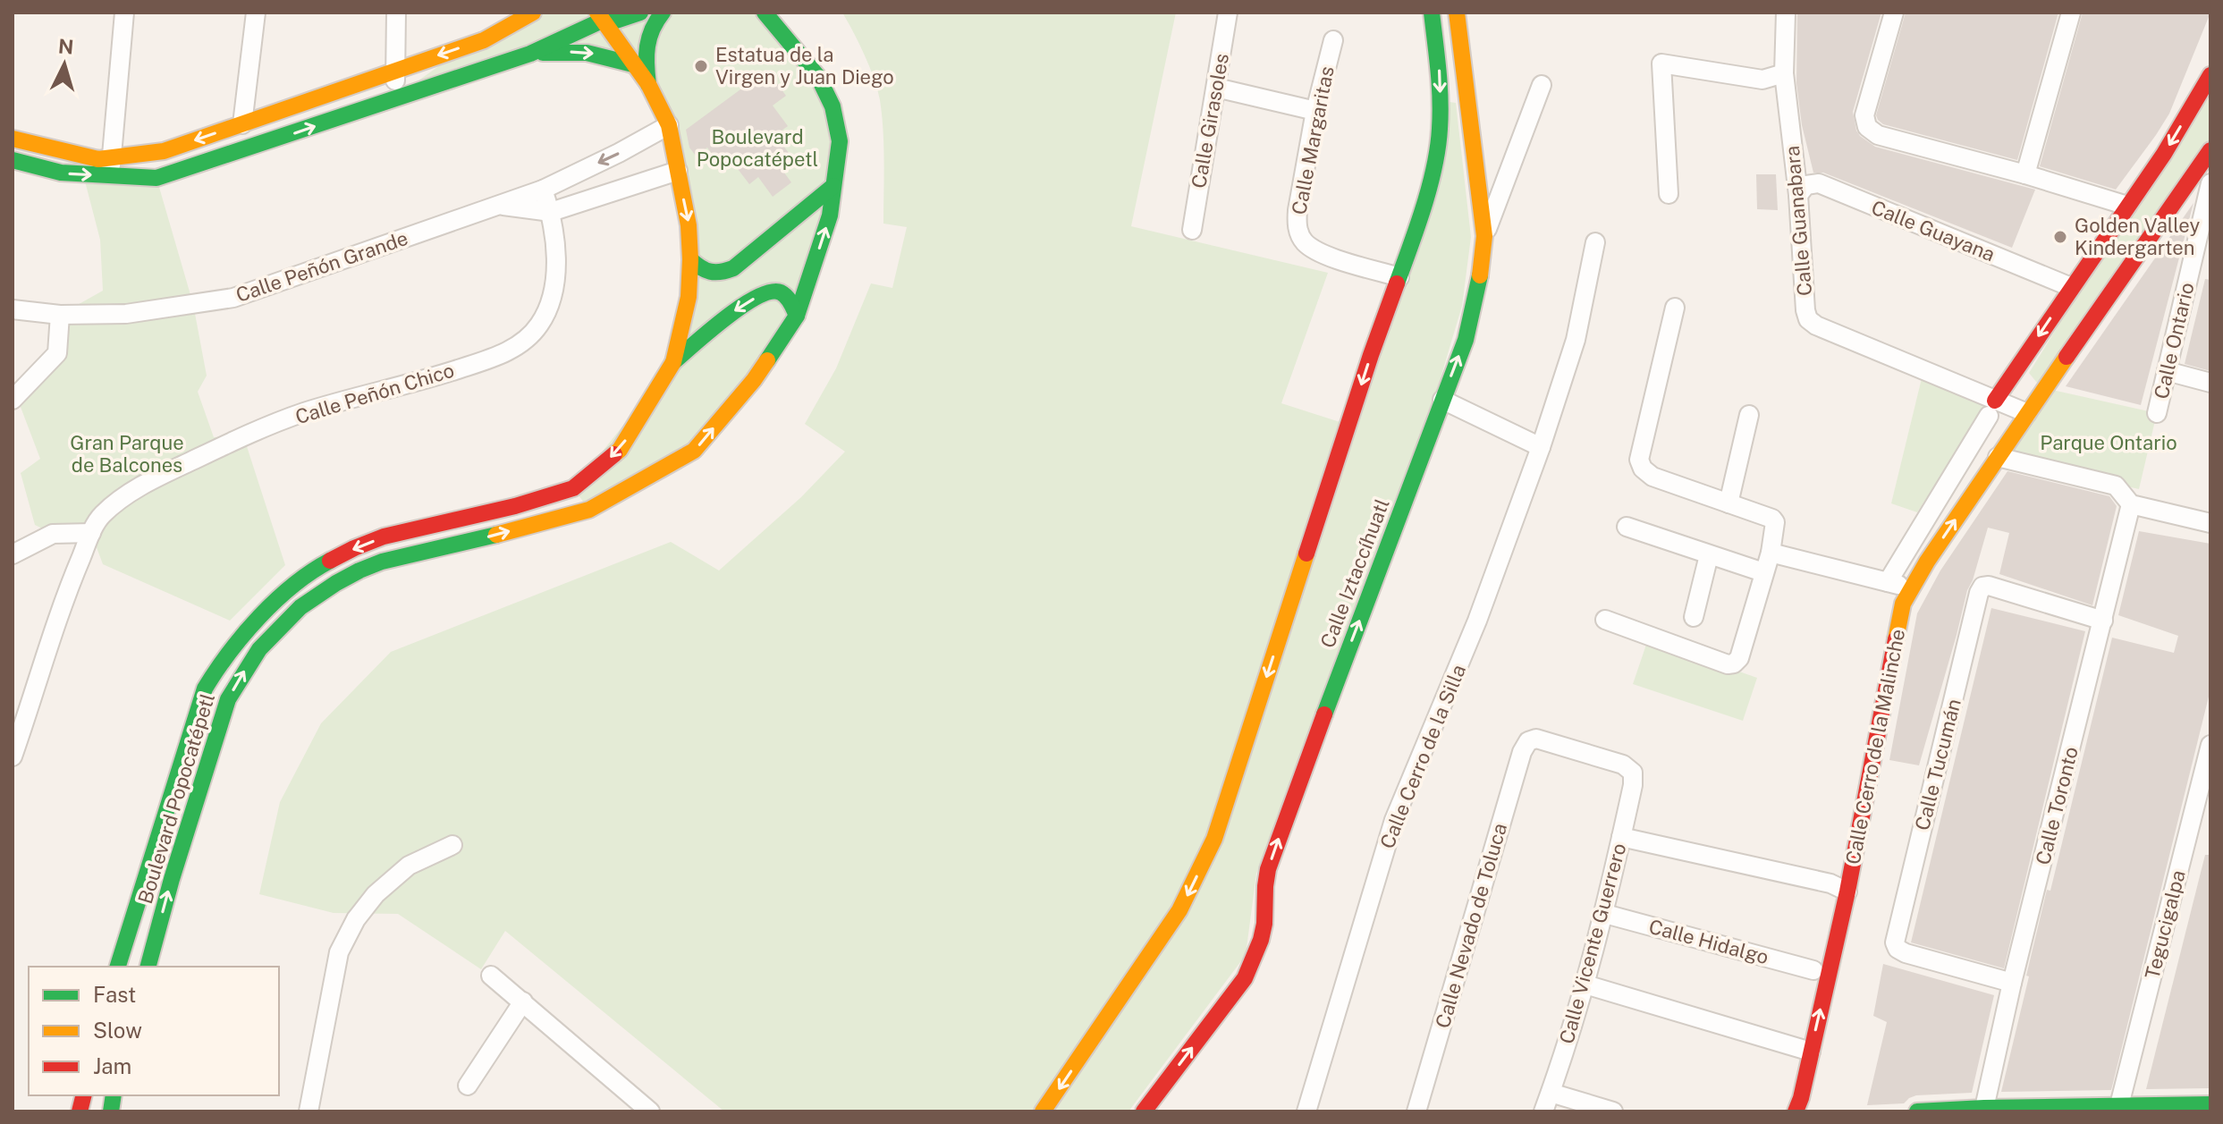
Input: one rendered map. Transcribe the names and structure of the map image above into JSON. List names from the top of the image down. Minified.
{"streets":{"street":["Calle Girasoles","Calle Margaritas","Calle Guanabara","Calle Guayana","Calle Peñón Grande","Calle Ontario","Calle Peñón Chico","Calle Iztaccíhuatl","Calle Cerro de la Malinche","Calle Cerro de la Silla","Calle Tucumán","Boulevard Popocatépetl","Calle Toronto","Tegucigalpa","Calle Nevado de Toluca","Calle Hidalgo","Calle Vicente Guerrero"]},"crossings":[["Calle Guanabara","Calle Guayana"],["Calle Guanabara","Calle Cerro de la Malinche"],["Calle Peñón Grande","Calle Peñón Chico"],["Calle Peñón Grande","Boulevard Popocatépetl"],["Calle Tucumán","Calle Toronto"],["Calle Nevado de Toluca","Calle Vicente Guerrero"],["Calle Hidalgo","Calle Vicente Guerrero"]],"parks":["Boulevard Popocatépetl","Gran Parque de Balcones","Parque Ontario"],"places":["Estatua de la Virgen y Juan Diego","Golden Valley Kindergarten"],"legend":["Fast","Slow","Jam"],"north":"top"}
